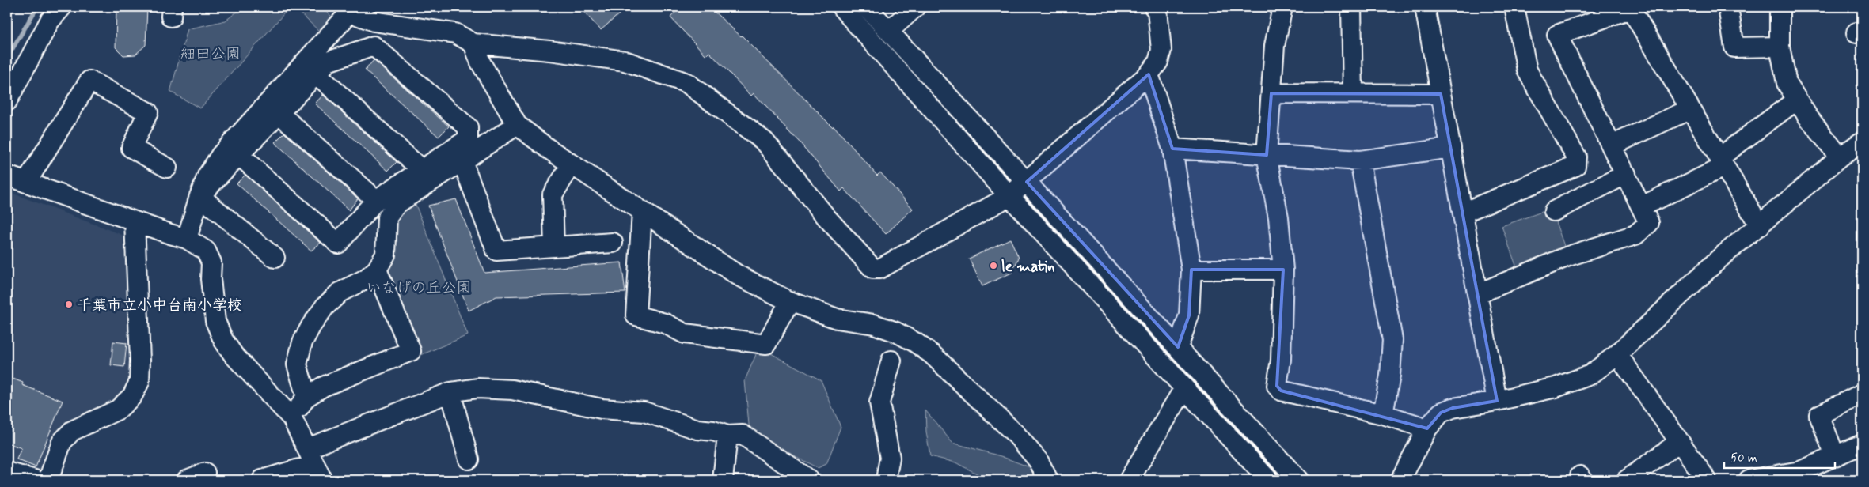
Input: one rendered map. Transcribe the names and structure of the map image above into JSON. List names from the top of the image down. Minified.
{"parks":["細田公園","いなげの丘公園"],"places":["le matin","千葉市立小中台南小学校"],"scale_bar":"50 m"}
